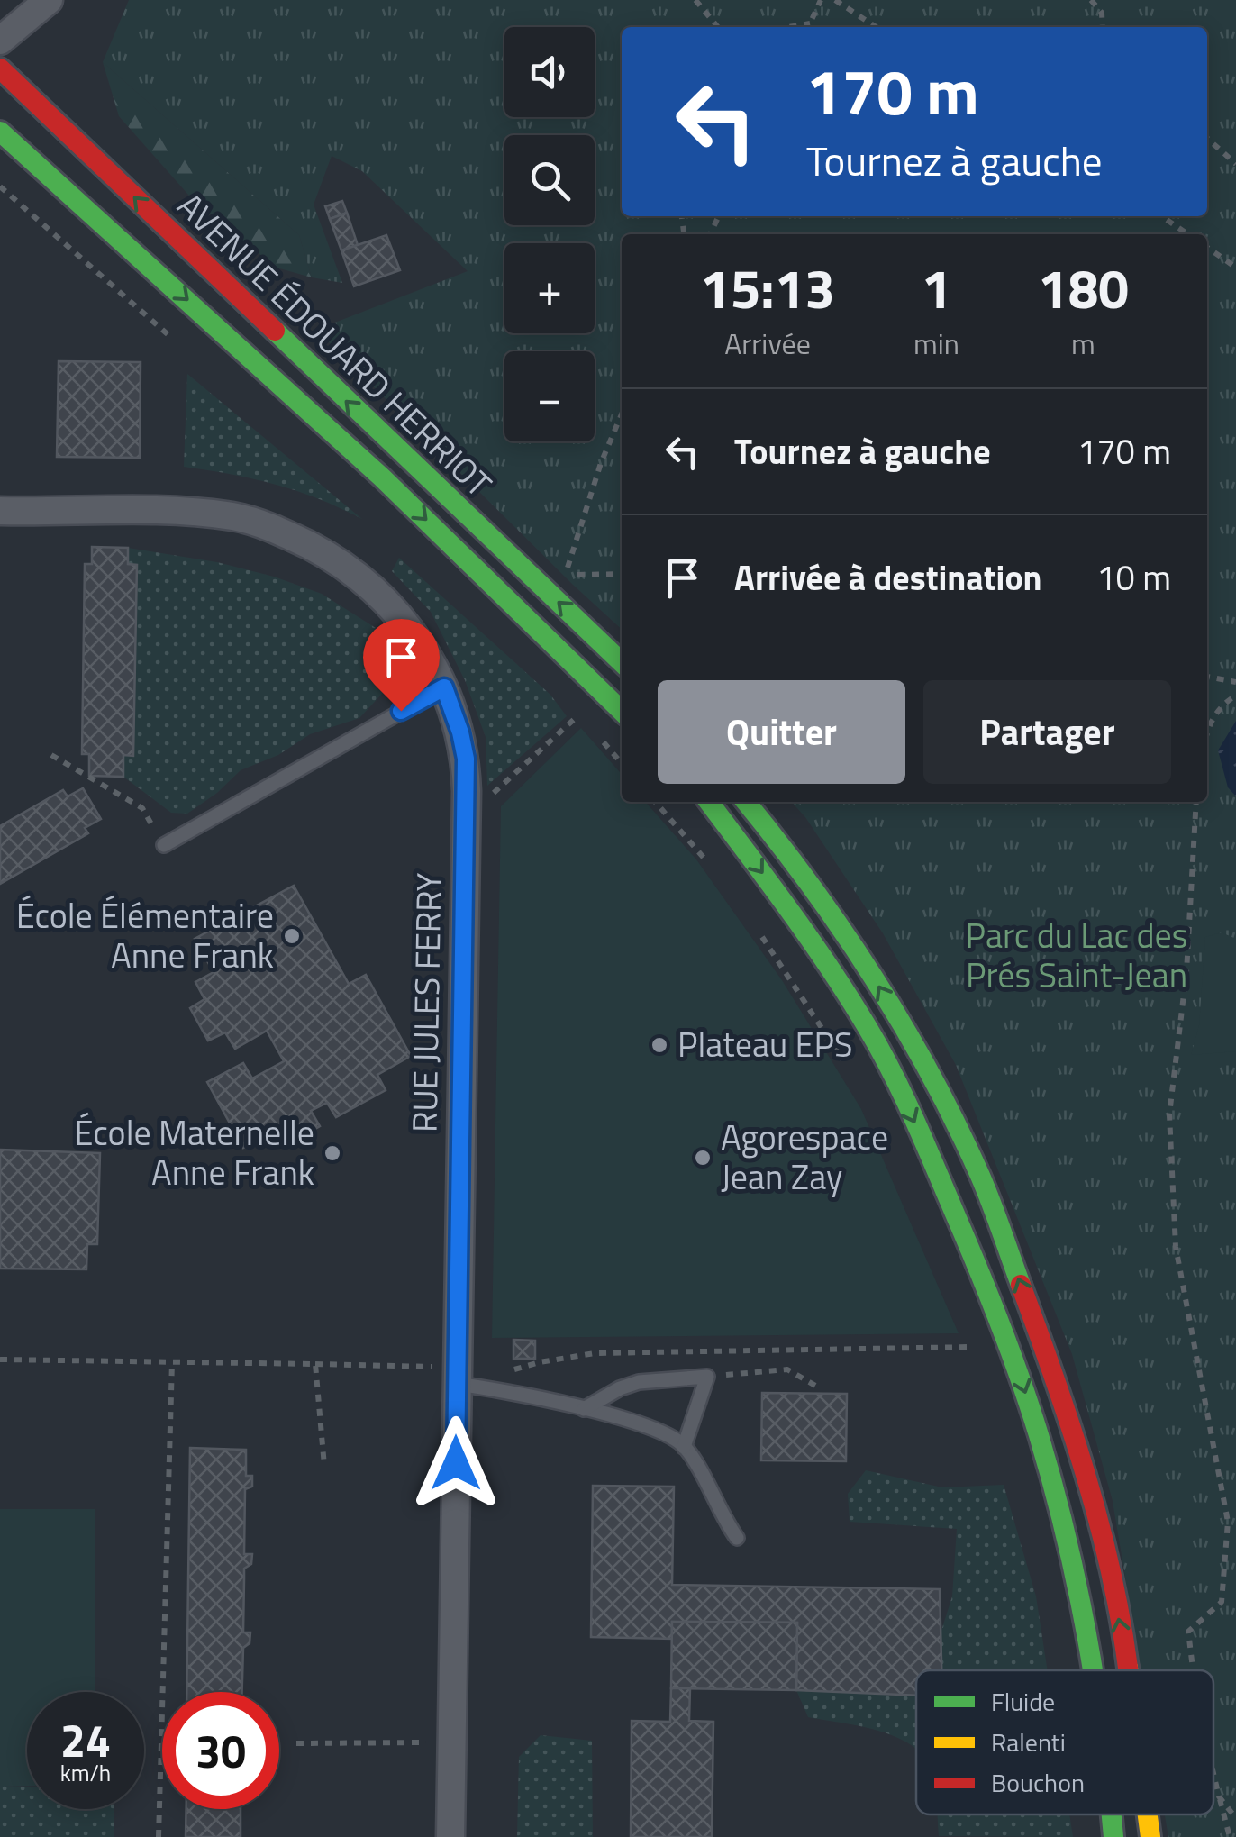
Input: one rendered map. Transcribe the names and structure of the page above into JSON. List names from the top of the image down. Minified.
{"streets":{"main road":["AVENUE ÉDOUARD HERRIOT"],"street":["RUE JULES FERRY"]},"parks":["Parc du Lac des Prés Saint-Jean"],"places":["École Élémentaire Anne Frank","Plateau EPS","École Maternelle Anne Frank","Agorespace Jean Zay"],"legend":["Fluide","Ralenti","Bouchon"],"page":{"map_buttons":["+","−"],"turn":["170 m","Tournez à gauche"],"eta":["15:13","Arrivée","1","min","180","m"],"list":[{"name":"Tournez à gauche","value":"170 m"},{"name":"Arrivée à destination","value":"10 m"}],"buttons":["Quitter","Partager"],"speed":"24 km/h","limit":"30"}}
